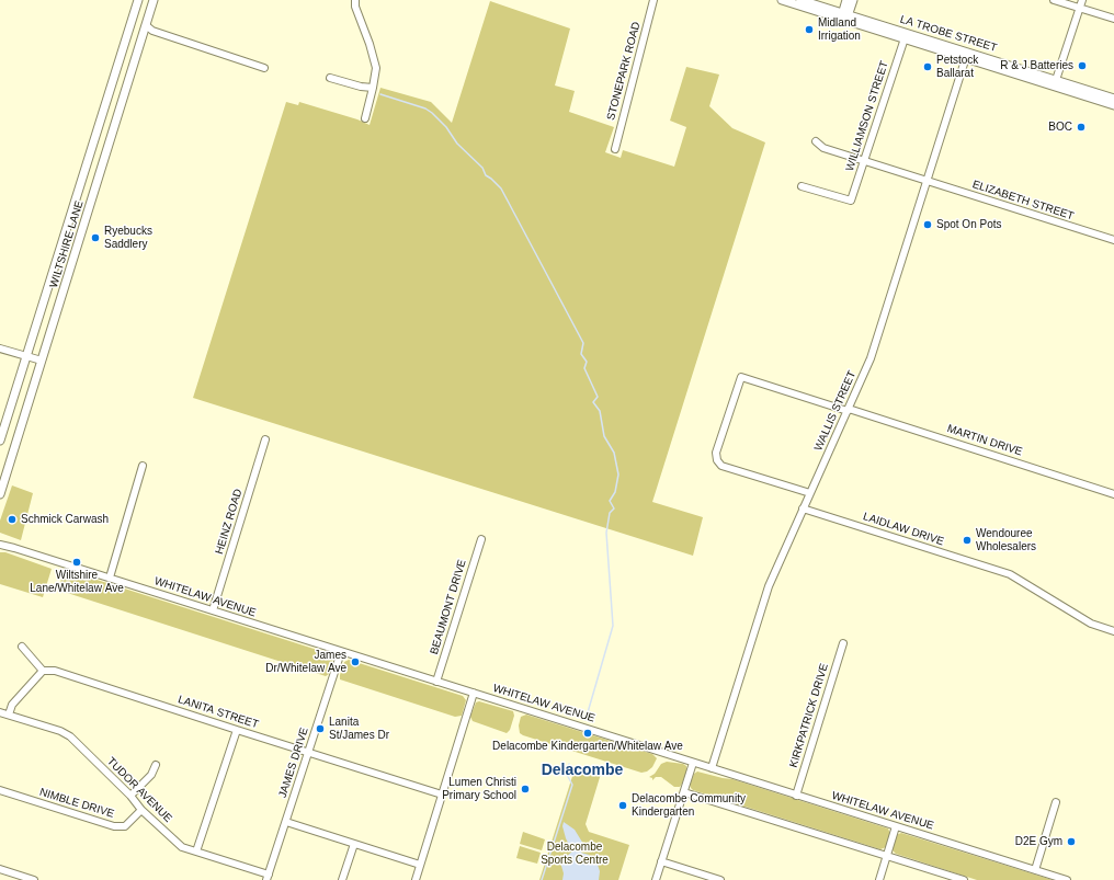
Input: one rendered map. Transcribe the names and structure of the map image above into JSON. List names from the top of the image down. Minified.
{"streets":{"main road":["LA TROBE STREET","WILTSHIRE LANE"],"street":["STONEPARK ROAD","WILLIAMSON STREET","ELIZABETH STREET","WALLIS STREET","MARTIN DRIVE","HEINZ ROAD","LAIDLAW DRIVE","WHITELAW AVENUE","BEAUMONT DRIVE","LANITA STREET","KIRKPATRICK DRIVE","JAMES DRIVE","TUDOR AVENUE","NIMBLE DRIVE"]},"crossings":[["LA TROBE STREET","WILLIAMSON STREET"],["LA TROBE STREET","WALLIS STREET"],["WILLIAMSON STREET","ELIZABETH STREET"],["ELIZABETH STREET","WALLIS STREET"],["WALLIS STREET","MARTIN DRIVE"],["WALLIS STREET","LAIDLAW DRIVE"],["WALLIS STREET","WHITELAW AVENUE"],["HEINZ ROAD","WHITELAW AVENUE"],["WHITELAW AVENUE","BEAUMONT DRIVE"],["WHITELAW AVENUE","KIRKPATRICK DRIVE"],["WHITELAW AVENUE","JAMES DRIVE"],["LANITA STREET","JAMES DRIVE"],["JAMES DRIVE","TUDOR AVENUE"],["TUDOR AVENUE","NIMBLE DRIVE"]],"districts":["Delacombe"],"parks":["Delacombe Sports Centre"],"places":["Midland Irrigation","R & J Batteries","Petstock Ballarat","BOC","Spot On Pots","Ryebucks Saddlery","Schmick Carwash","Wendouree Wholesalers","Wiltshire Lane/Whitelaw Ave","James Dr/Whitelaw Ave","Lanita St/James Dr","Delacombe Kindergarten/Whitelaw Ave","Lumen Christi Primary School","Delacombe Community Kindergarten","D2E Gym"]}
